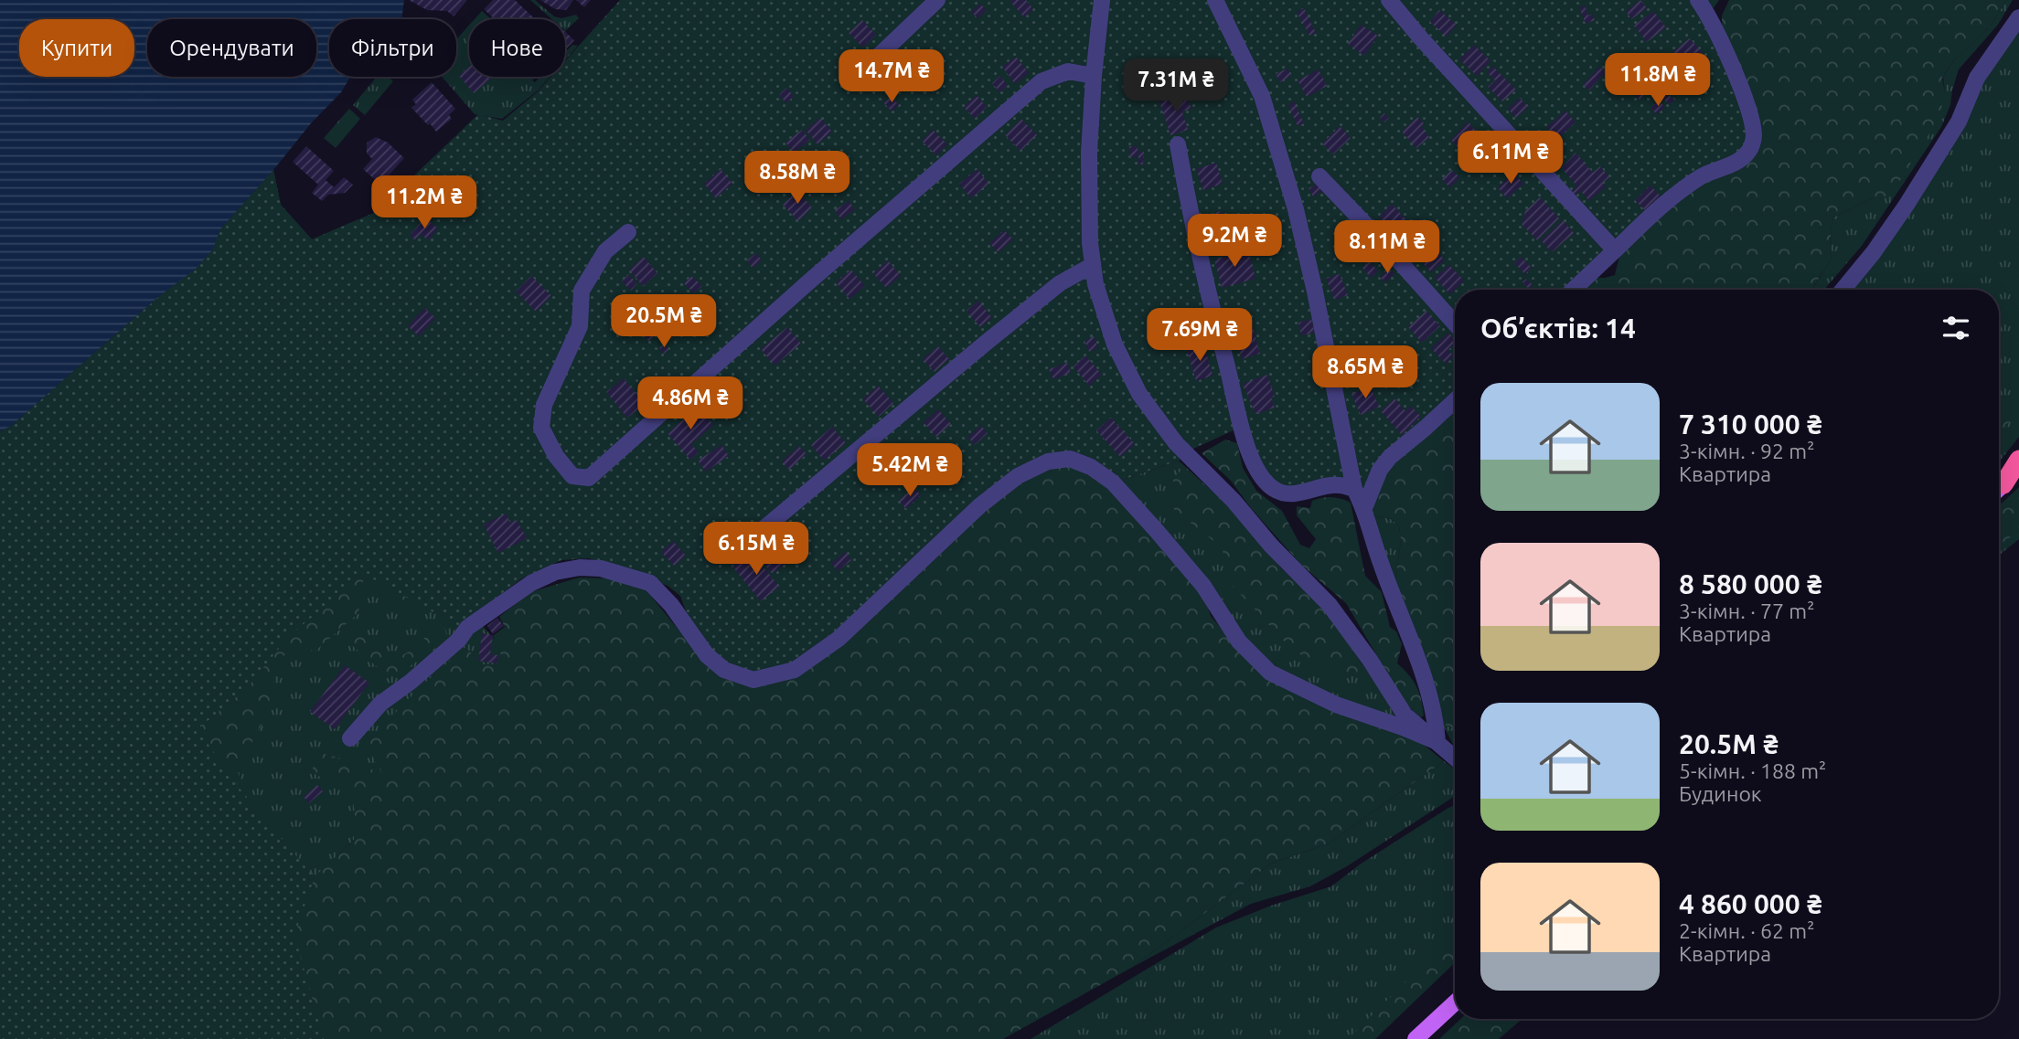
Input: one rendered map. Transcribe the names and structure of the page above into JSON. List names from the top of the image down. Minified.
{"page":{"chip":["Купити","Орендувати","Фільтри","Нове"],"price":["14.7M ₴","11.8M ₴","7.31M ₴","6.11M ₴","8.58M ₴","11.2M ₴","9.2M ₴","8.11M ₴","20.5M ₴","7.69M ₴","8.65M ₴","4.86M ₴","5.42M ₴","6.15M ₴"],"heading":"Об’єктів: 14","list":[{"name":"7 310 000 ₴","note":"3-кімн. · 92 m² · Квартира"},{"name":"8 580 000 ₴","note":"3-кімн. · 77 m² · Квартира"},{"name":"20.5M ₴","note":"5-кімн. · 188 m² · Будинок"},{"name":"4 860 000 ₴","note":"2-кімн. · 62 m² · Квартира"}]}}
